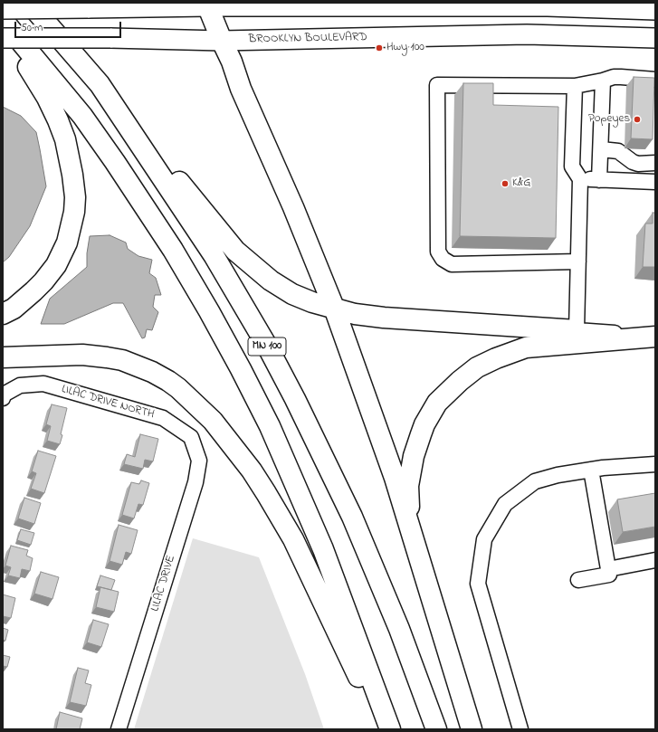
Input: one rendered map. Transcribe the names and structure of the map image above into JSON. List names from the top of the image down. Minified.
{"streets":{"highway":["MN 100"],"main road":["BROOKLYN BOULEVARD"],"street":["LILAC DRIVE NORTH","LILAC DRIVE"]},"crossings":[["LILAC DRIVE NORTH","LILAC DRIVE"]],"places":["Hwy 100","Popeyes","K&G"],"scale_bar":"50 m"}
